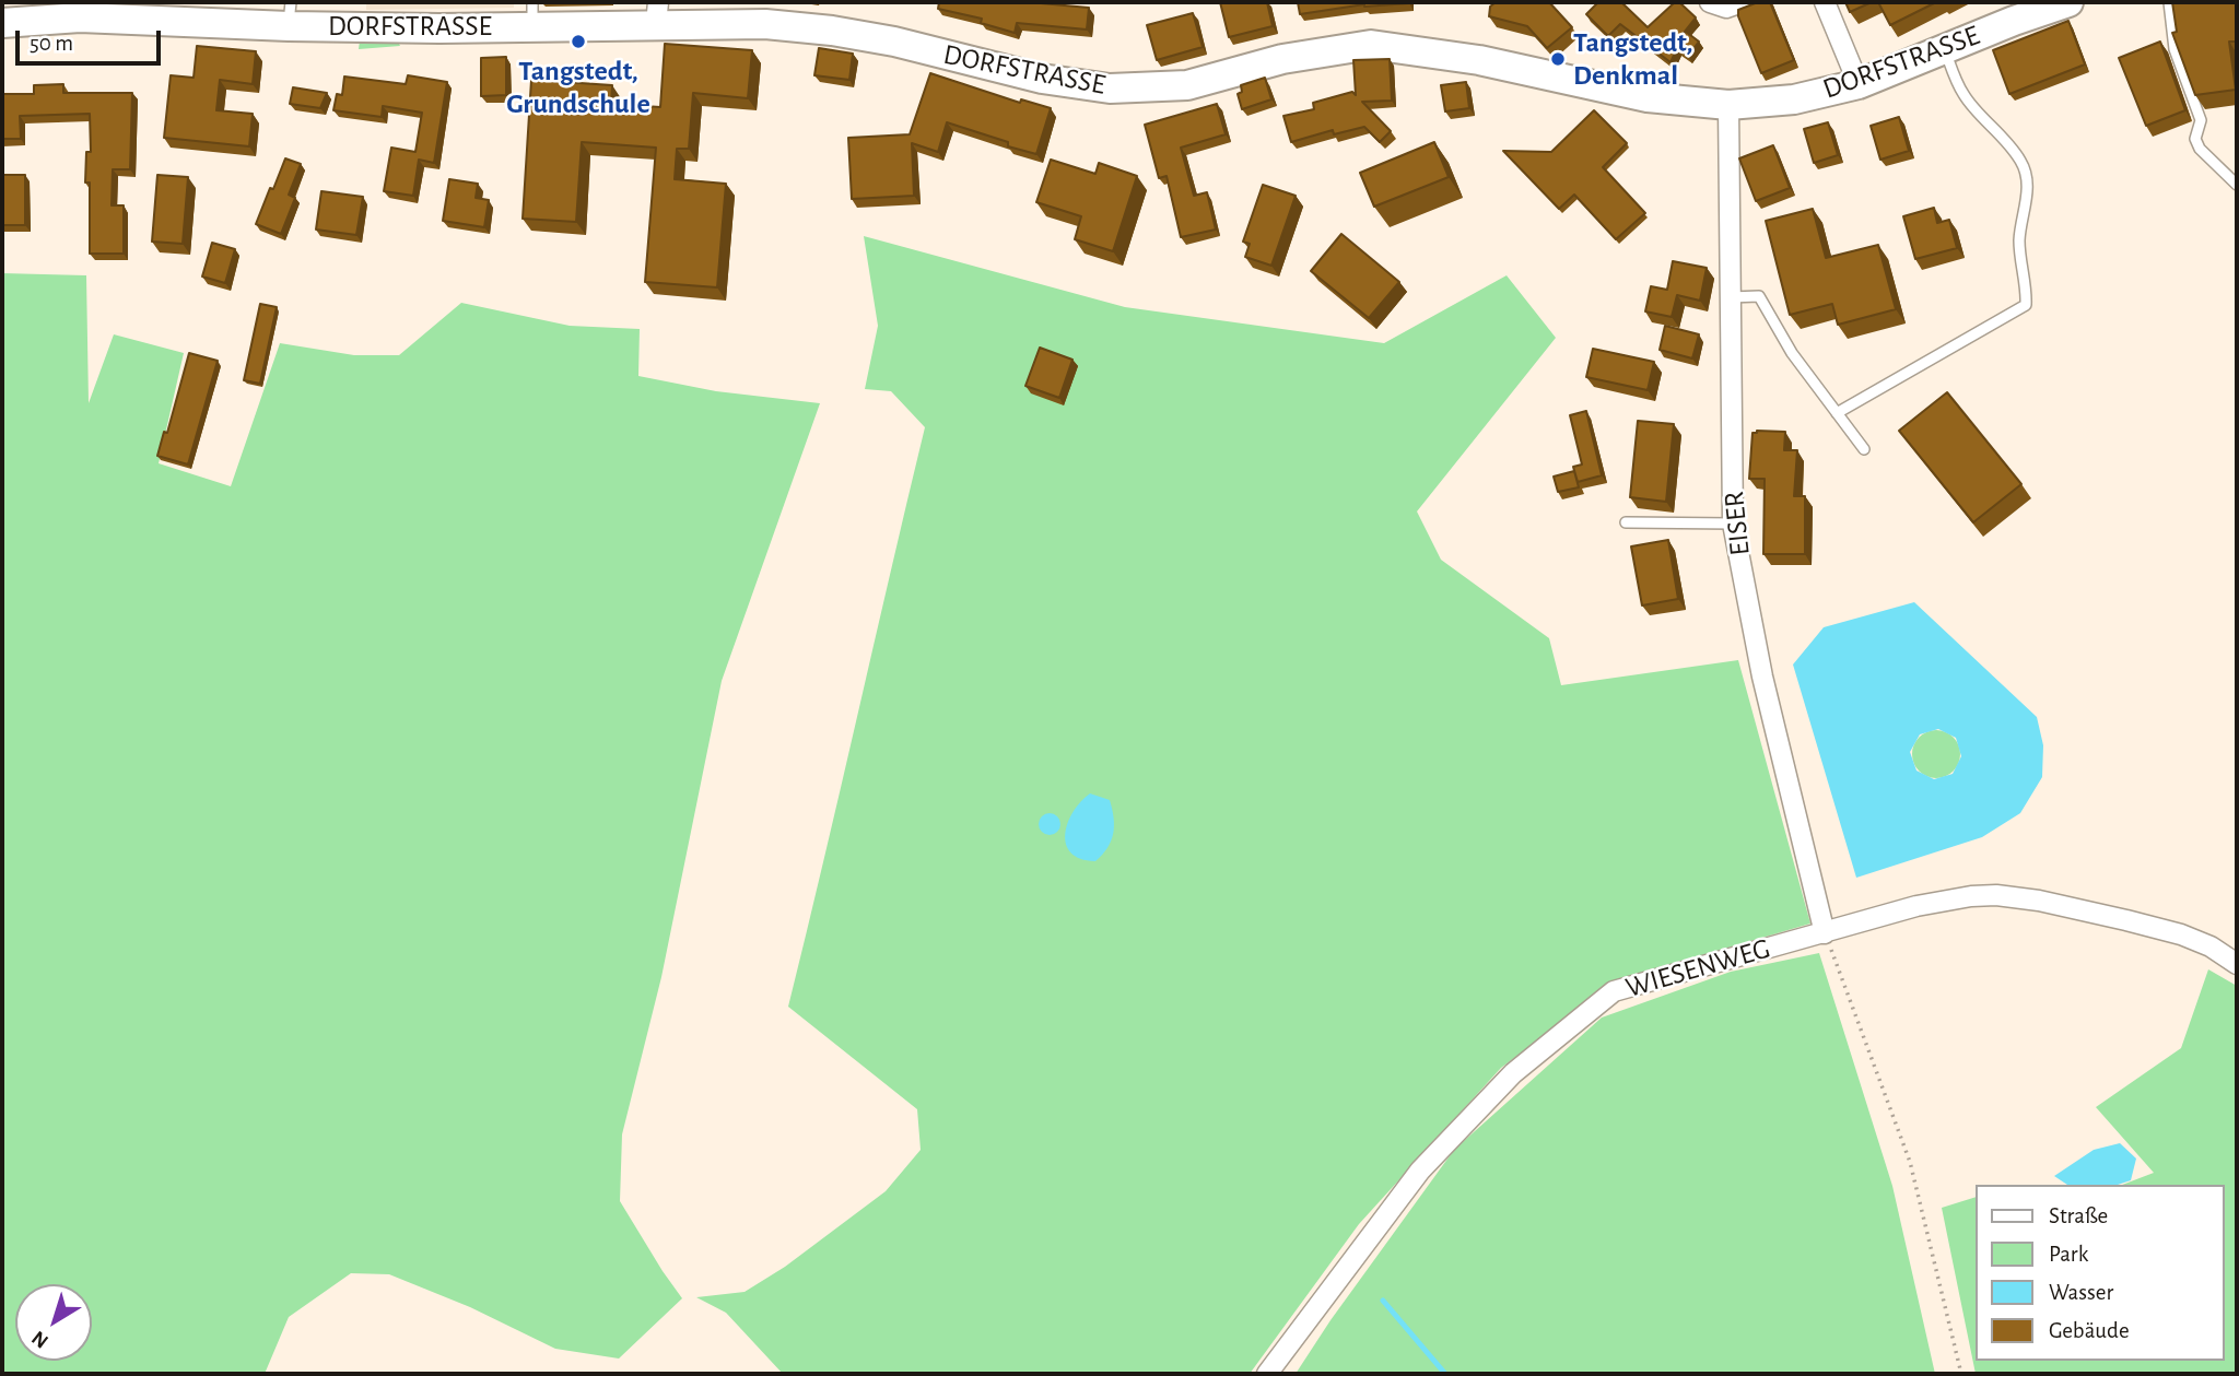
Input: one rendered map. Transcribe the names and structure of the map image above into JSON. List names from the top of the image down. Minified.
{"streets":{"main road":["DORFSTRASSE"],"street":["EISER","WIESENWEG"]},"crossings":[["DORFSTRASSE","EISER"],["EISER","WIESENWEG"]],"places":["Tangstedt, Grundschule","Tangstedt, Denkmal"],"legend":["Straße","Park","Wasser","Gebäude"],"scale_bar":"50 m","north":"bottom left"}
